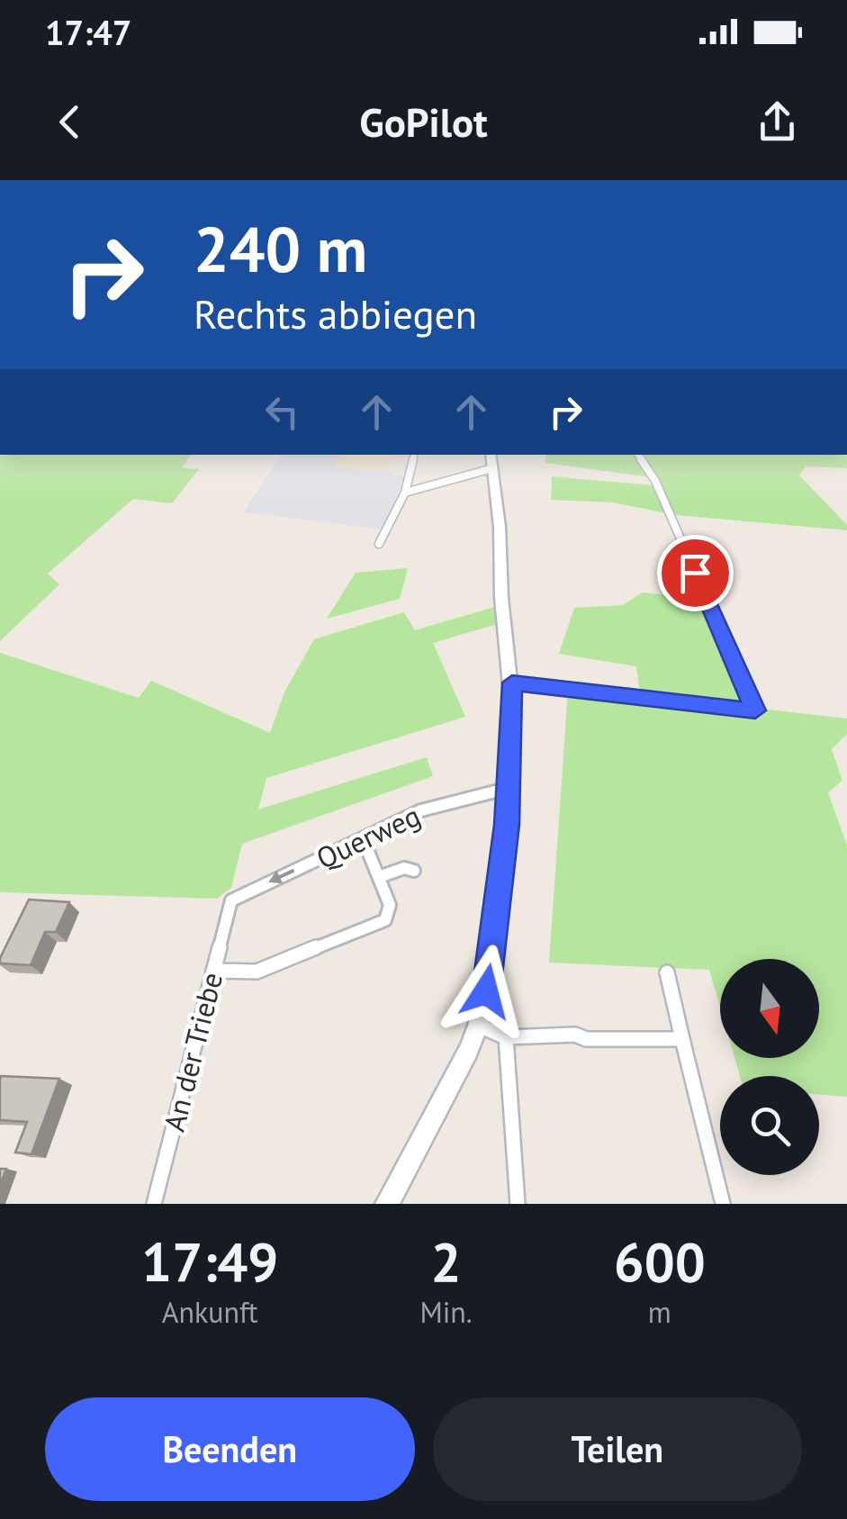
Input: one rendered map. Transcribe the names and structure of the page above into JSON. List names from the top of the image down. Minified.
{"streets":{"street":["Querweg","An der Triebe"]},"crossings":[["Querweg","An der Triebe"]],"one_way":["Querweg"],"north":"bottom","page":{"status":"17:47","header":"GoPilot","turn":["240 m","Rechts abbiegen"],"eta":["17:49","Ankunft","2","Min.","600","m"],"buttons":["Beenden","Teilen"]}}
